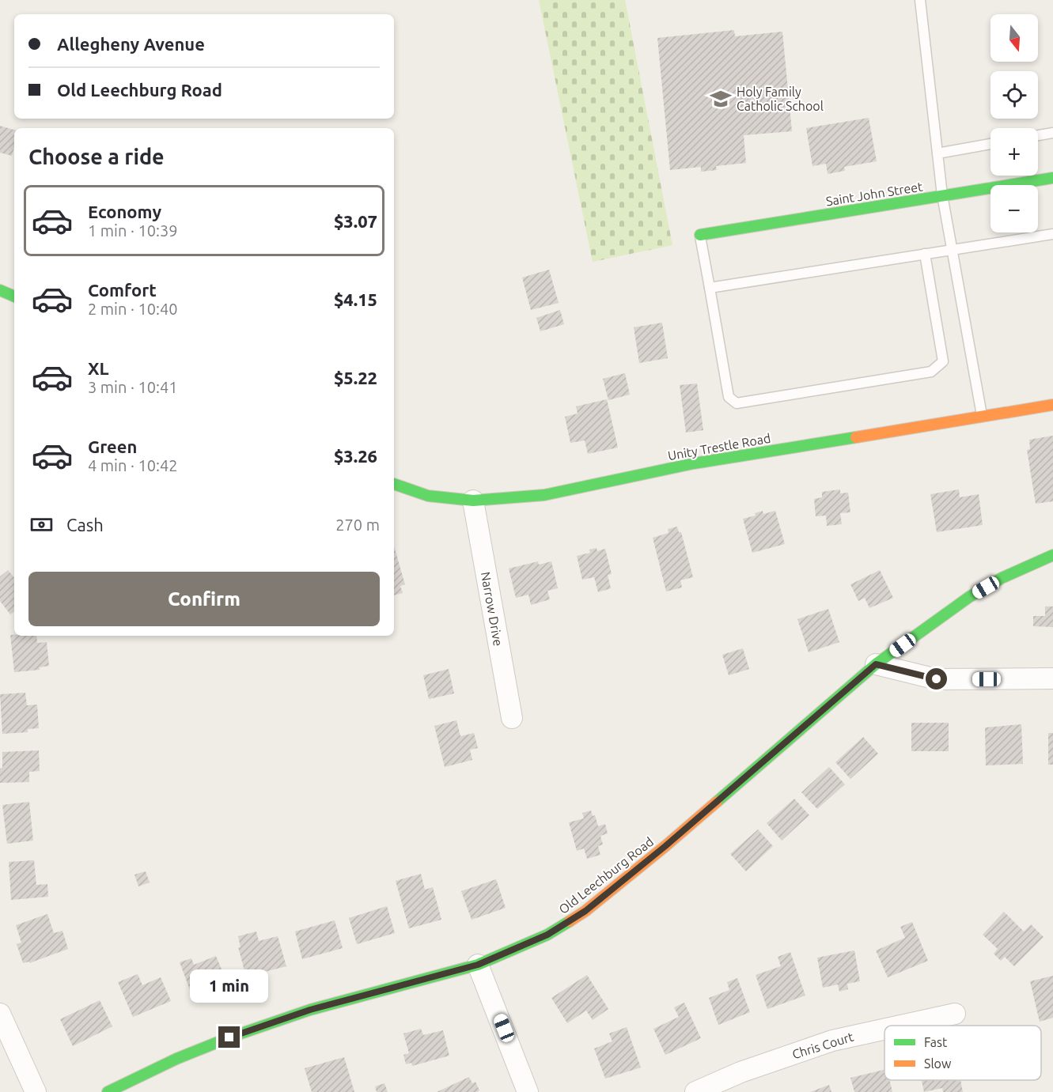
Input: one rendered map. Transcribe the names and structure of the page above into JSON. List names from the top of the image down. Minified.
{"streets":{"street":["Saint John Street","Unity Trestle Road","Narrow Drive","Old Leechburg Road","Chris Court"]},"crossings":[["Unity Trestle Road","Narrow Drive"]],"places":{"school or university":["Holy Family Catholic School"]},"legend":["Fast","Slow"],"north":"bottom","page":{"map_buttons":["+","−"],"banner":["Allegheny Avenue","Old Leechburg Road"],"heading":"Choose a ride","list":[{"name":"Economy","note":"1 min · 10:39","value":"$3.07"},{"name":"Comfort","note":"2 min · 10:40","value":"$4.15"},{"name":"XL","note":"3 min · 10:41","value":"$5.22"},{"name":"Green","note":"4 min · 10:42","value":"$3.26"}],"pay":["Cash","270 m"],"buttons":"Confirm","bubble":"1 min"}}
